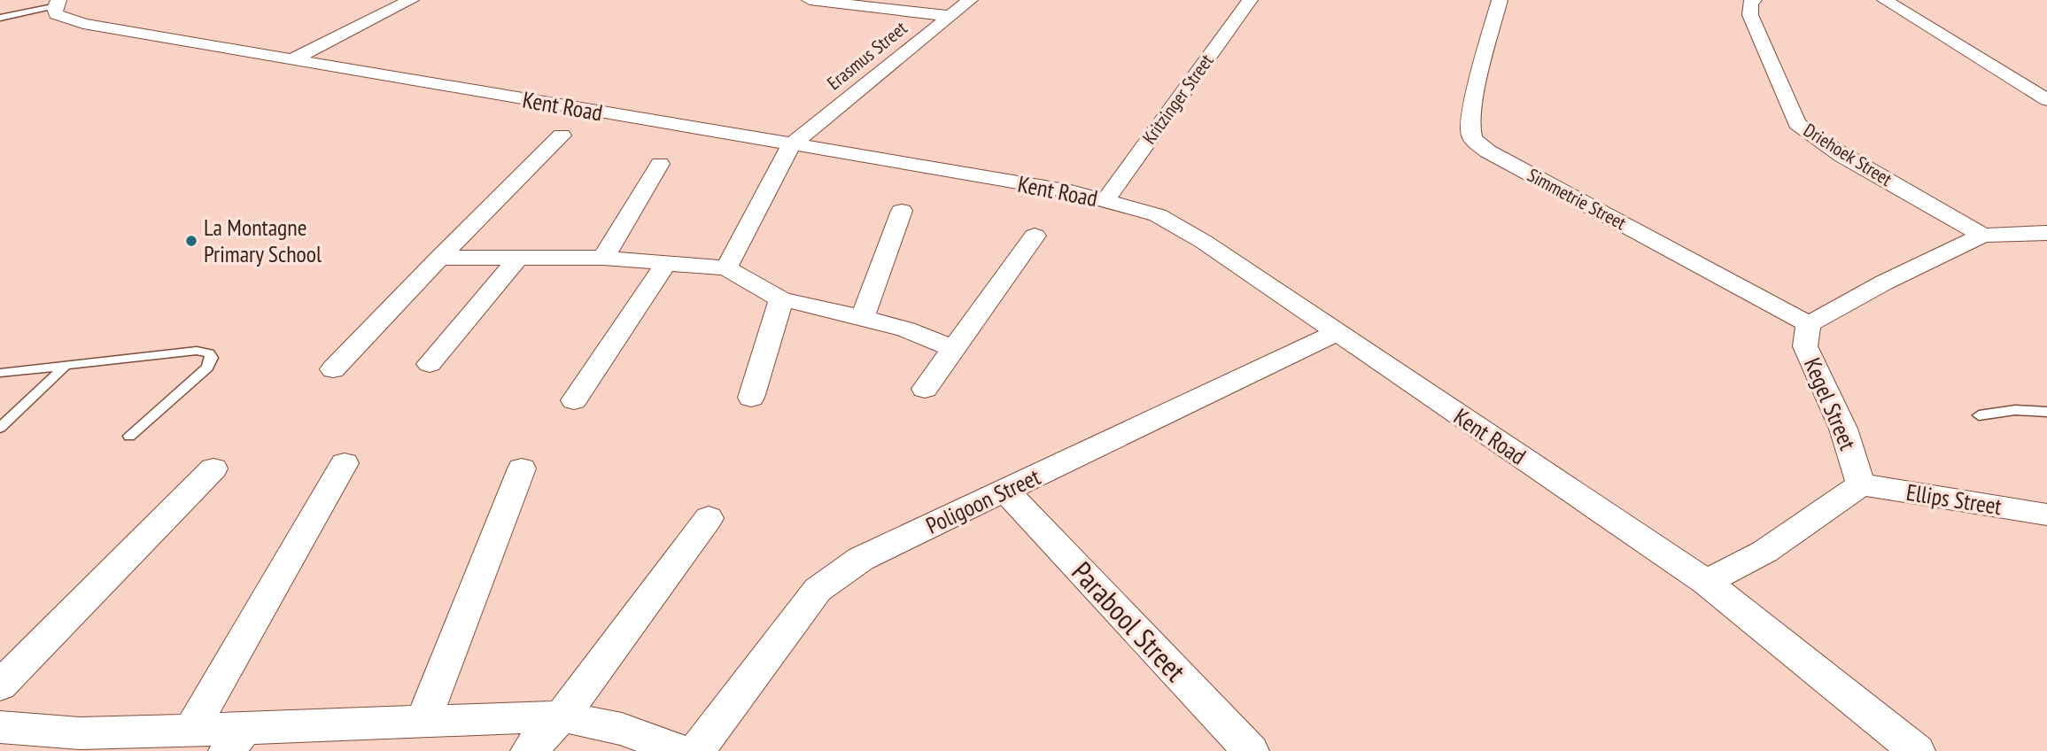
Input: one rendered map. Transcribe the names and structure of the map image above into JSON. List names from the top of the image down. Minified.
{"streets":{"street":["Erasmus Street","Kritzinger Street","Kent Road","Driehoek Street","Simmetrie Street","Kegel Street","Ellips Street","Poligoon Street","Parabool Street"]},"crossings":[["Erasmus Street","Kent Road"],["Kritzinger Street","Kent Road"],["Kent Road","Poligoon Street"],["Driehoek Street","Kegel Street"],["Simmetrie Street","Kegel Street"],["Kegel Street","Ellips Street"],["Poligoon Street","Parabool Street"]],"places":["La Montagne Primary School"]}
